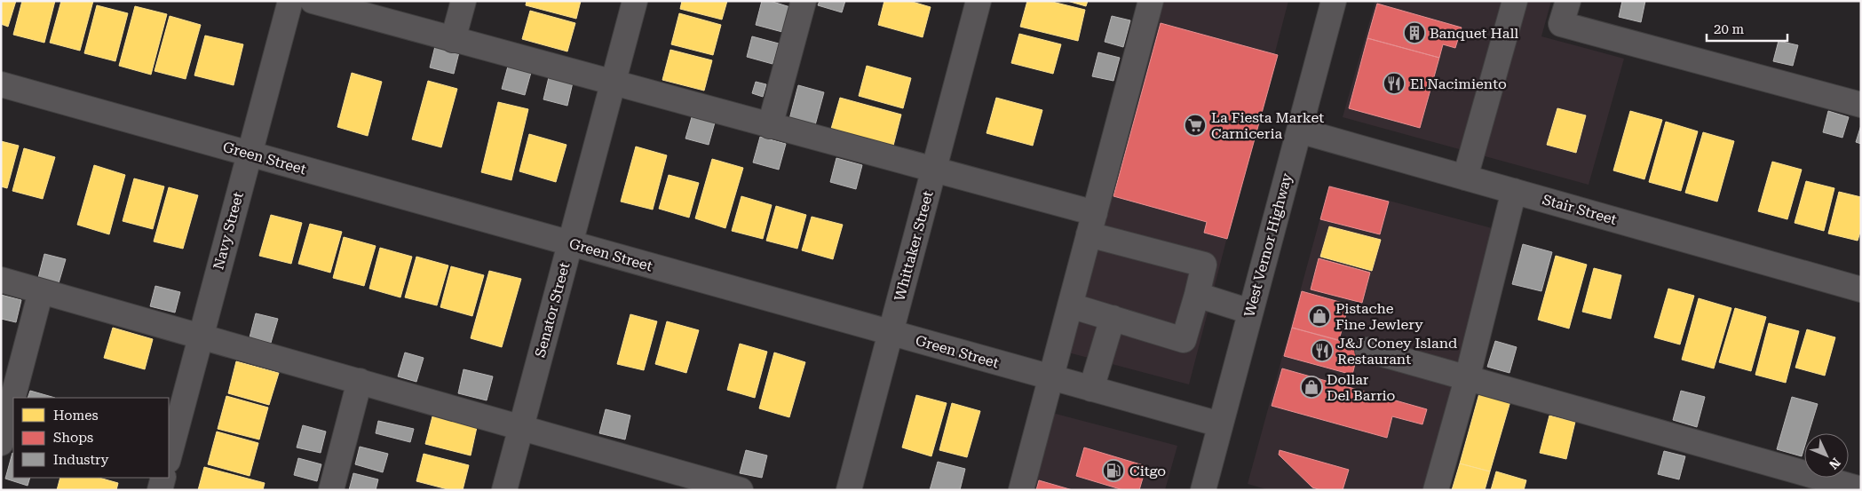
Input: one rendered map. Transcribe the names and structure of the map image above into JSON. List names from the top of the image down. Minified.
{"streets":{"street":["Green Street","Stair Street","Navy Street","West Vernor Highway","Whittaker Street","Senator Street"]},"crossings":[["Green Street","Navy Street"],["Green Street","West Vernor Highway"],["Green Street","Whittaker Street"],["Green Street","Senator Street"],["Stair Street","West Vernor Highway"]],"places":{"building":["Banquet Hall"],"restaurant":["El Nacimiento","J&J Coney Island Restaurant"],"supermarket":["La Fiesta Market Carniceria"],"shop":["Pistache Fine Jewlery","Dollar Del Barrio"],"fuel station":["Citgo"]},"legend":["Homes","Shops","Industry"],"scale_bar":"20 m","north":"bottom right"}
